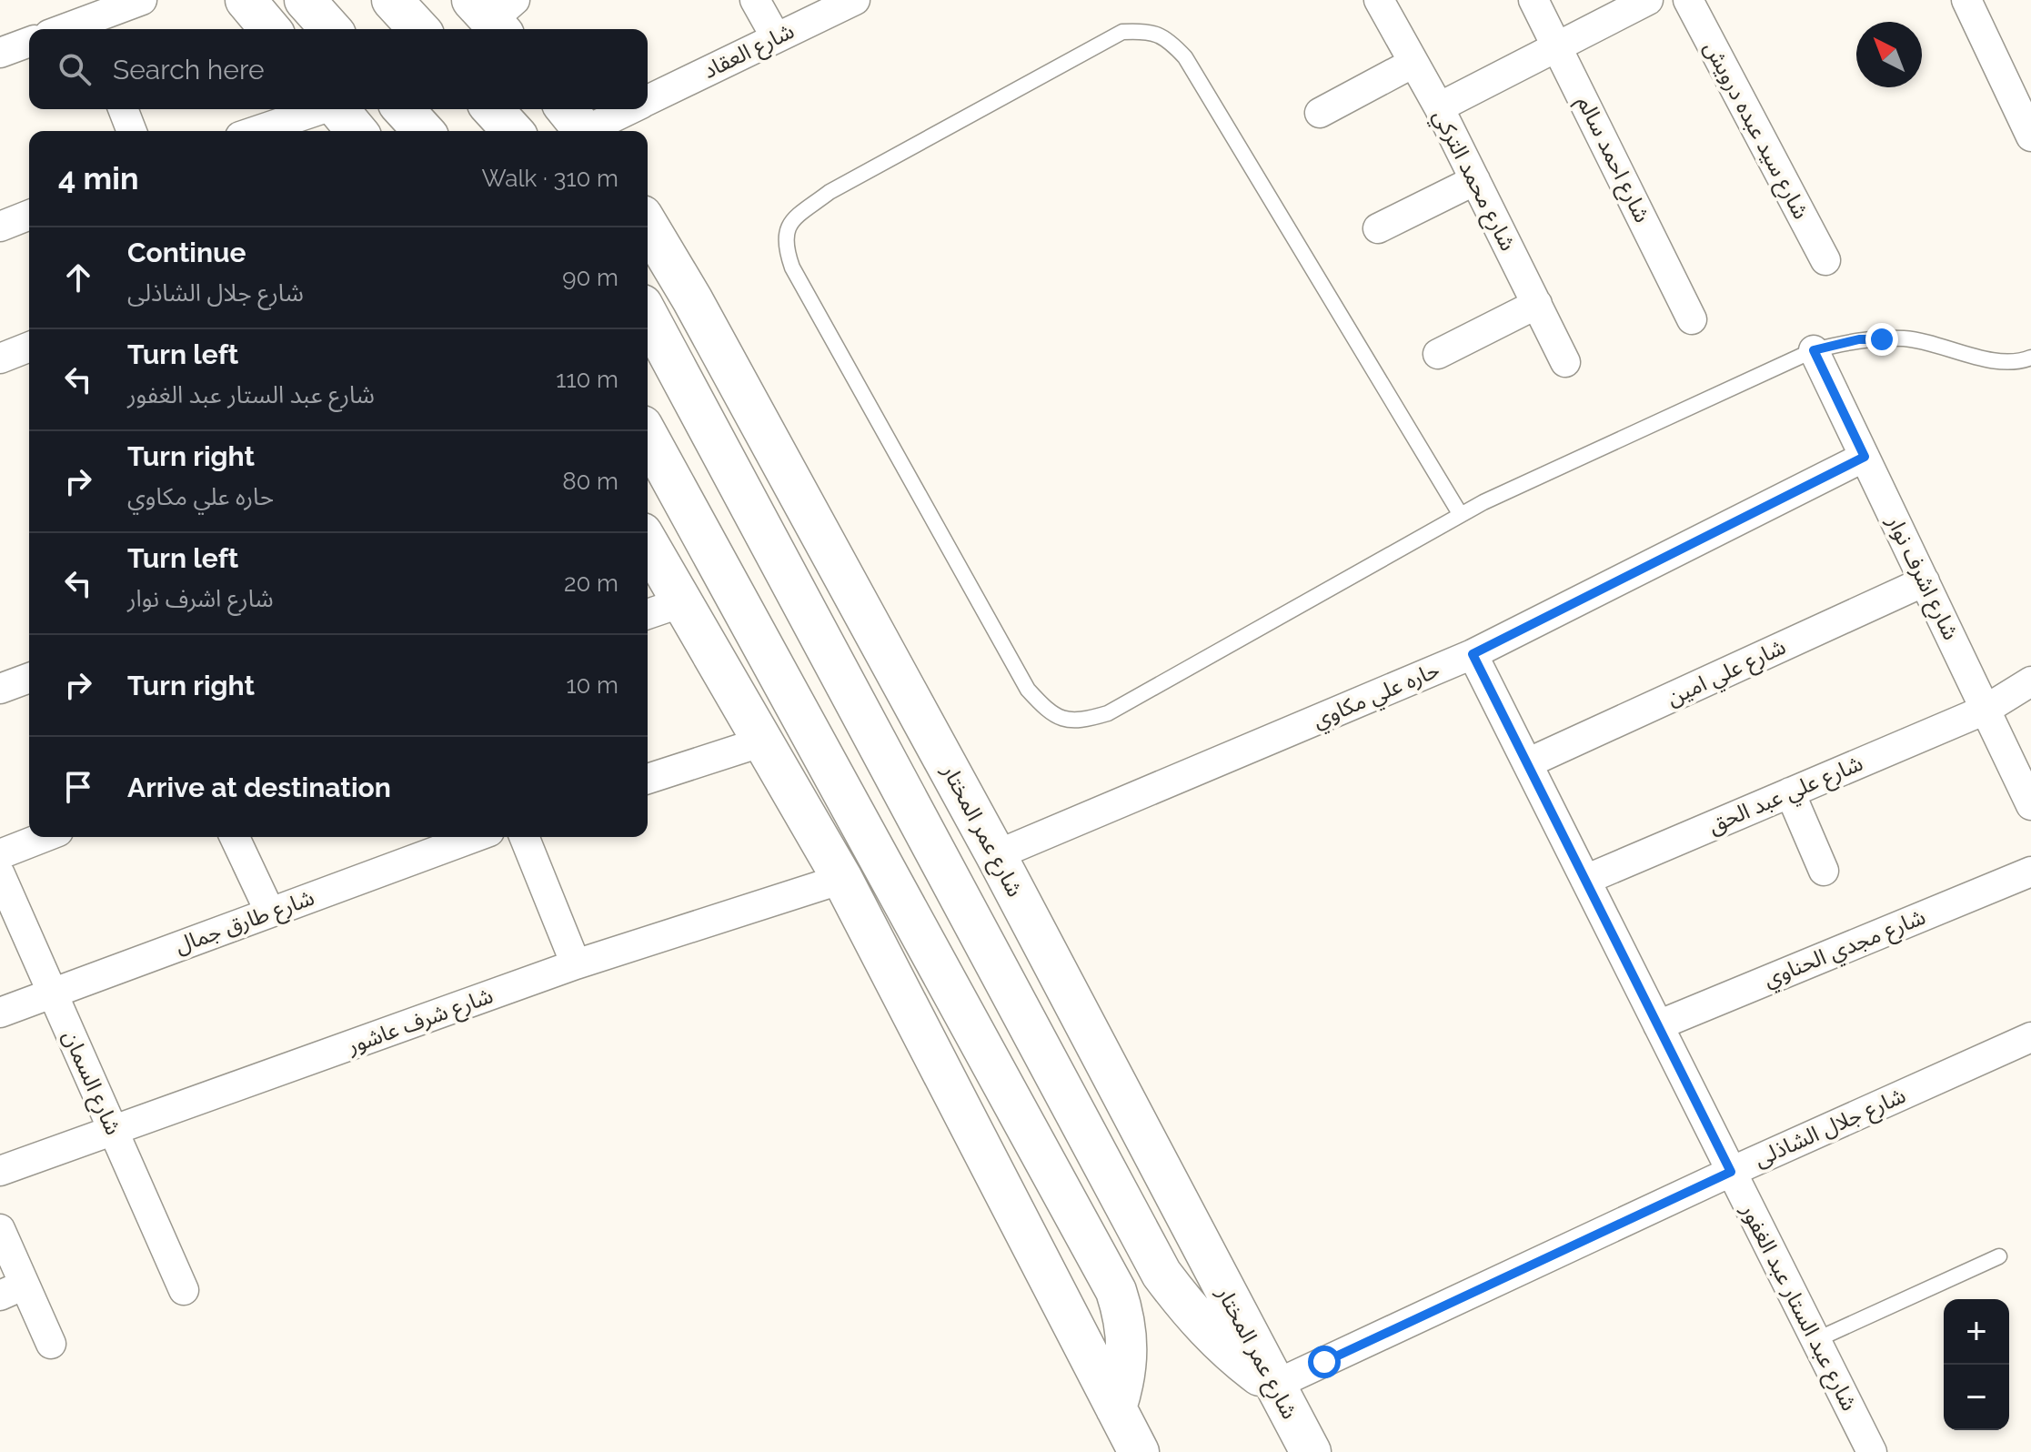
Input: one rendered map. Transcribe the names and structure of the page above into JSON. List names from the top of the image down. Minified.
{"streets":{"main road":["شارع عمر المختار"],"street":["شارع العقاد","شارع سيد عبده درويش","شارع احمد سالم","شارع محمد التركي","شارع اشرف نوار","شارع علي امين","حاره علي مكاوي","شارع علي عبد الحق","شارع طارق جمال","شارع مجدي الحناوي","شارع شرف عاشور","شارع السمان","شارع جلال الشاذلى","شارع عبد الستار عبد الغفور"]},"crossings":[["شارع اشرف نوار","شارع علي امين"],["شارع اشرف نوار","حاره علي مكاوي"],["شارع اشرف نوار","شارع علي عبد الحق"],["شارع علي امين","شارع عبد الستار عبد الغفور"],["حاره علي مكاوي","شارع عمر المختار"],["حاره علي مكاوي","شارع عبد الستار عبد الغفور"],["شارع علي عبد الحق","شارع عبد الستار عبد الغفور"],["شارع عمر المختار","شارع جلال الشاذلى"],["شارع طارق جمال","شارع السمان"],["شارع مجدي الحناوي","شارع عبد الستار عبد الغفور"],["شارع شرف عاشور","شارع السمان"],["شارع جلال الشاذلى","شارع عبد الستار عبد الغفور"]],"north":"top left","page":{"search":"Search here","heading":["4 min","Walk · 310 m"],"list":[["Continue","شارع جلال الشاذلى","90 m"],["Turn left","شارع عبد الستار عبد الغفور","110 m"],["Turn right","حاره علي مكاوي","80 m"],["Turn left","شارع اشرف نوار","20 m"],["Turn right","10 m"],"Arrive at destination"],"map_buttons":["+","−"]}}
